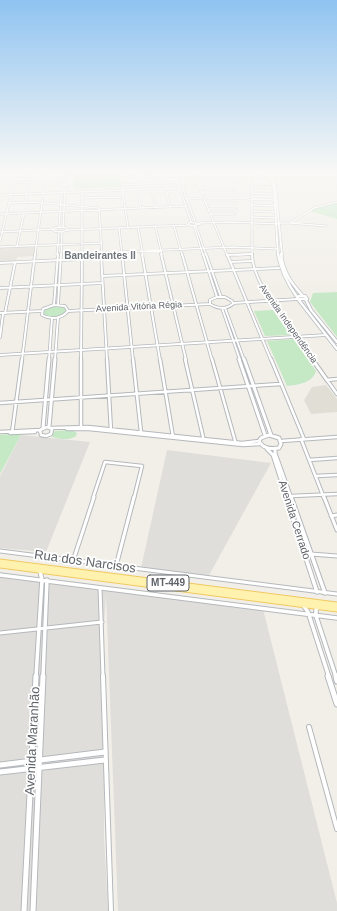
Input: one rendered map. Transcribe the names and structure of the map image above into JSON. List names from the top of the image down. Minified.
{"streets":{"main road":["MT-449"],"street":["Avenida Vitória Régia","Avenida Independência","Avenida Cerrado","Rua dos Narcisos","Avenida Maranhão"]},"crossings":[["Avenida Cerrado","Rua dos Narcisos"],["MT-449","Avenida Maranhão"]],"districts":["Bandeirantes II"]}
